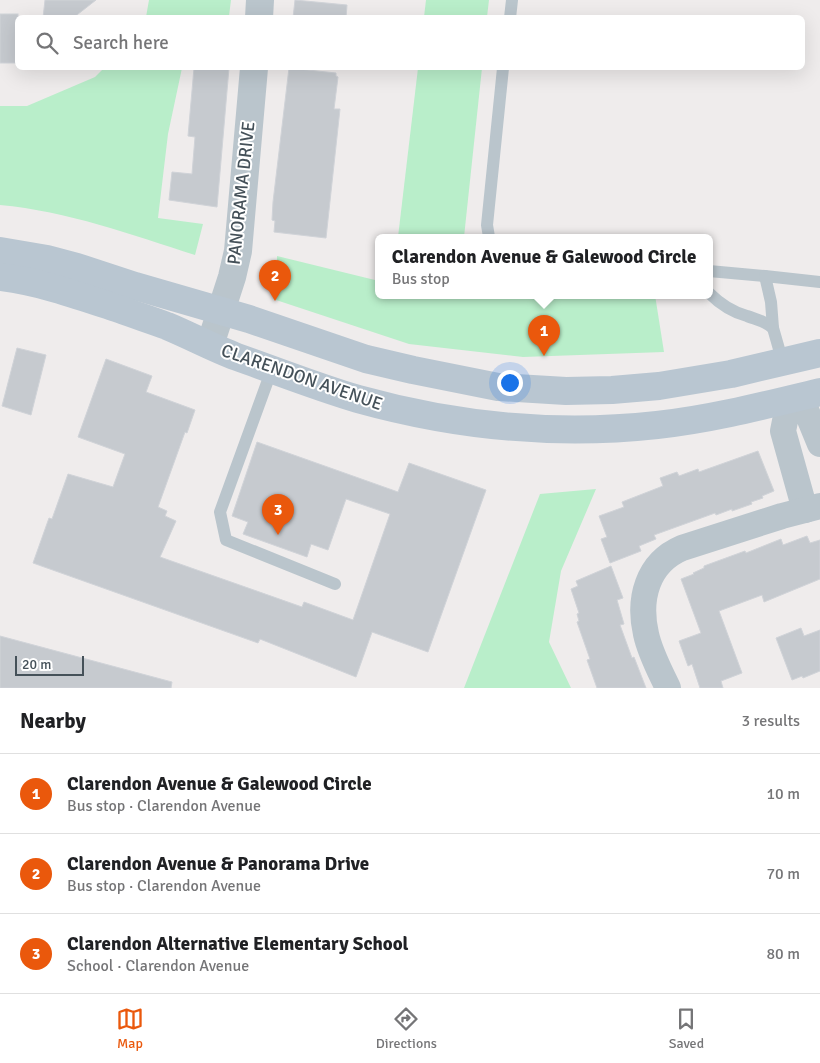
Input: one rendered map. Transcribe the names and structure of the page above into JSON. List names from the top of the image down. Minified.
{"streets":{"main road":["CLARENDON AVENUE"],"street":["PANORAMA DRIVE"]},"crossings":[["PANORAMA DRIVE","CLARENDON AVENUE"]],"scale_bar":"20 m","page":{"search":"Search here","popup":["Clarendon Avenue & Galewood Circle","Bus stop"],"pins":["2","1","3"],"scale":"20 m","heading":["Nearby","3 results"],"list":[{"mark":"1","name":"Clarendon Avenue & Galewood Circle","note":"Bus stop · Clarendon Avenue","value":"10 m"},{"mark":"2","name":"Clarendon Avenue & Panorama Drive","note":"Bus stop · Clarendon Avenue","value":"70 m"},{"mark":"3","name":"Clarendon Alternative Elementary School","note":"School · Clarendon Avenue","value":"80 m"}],"nav":["Map","Directions","Saved"]}}
